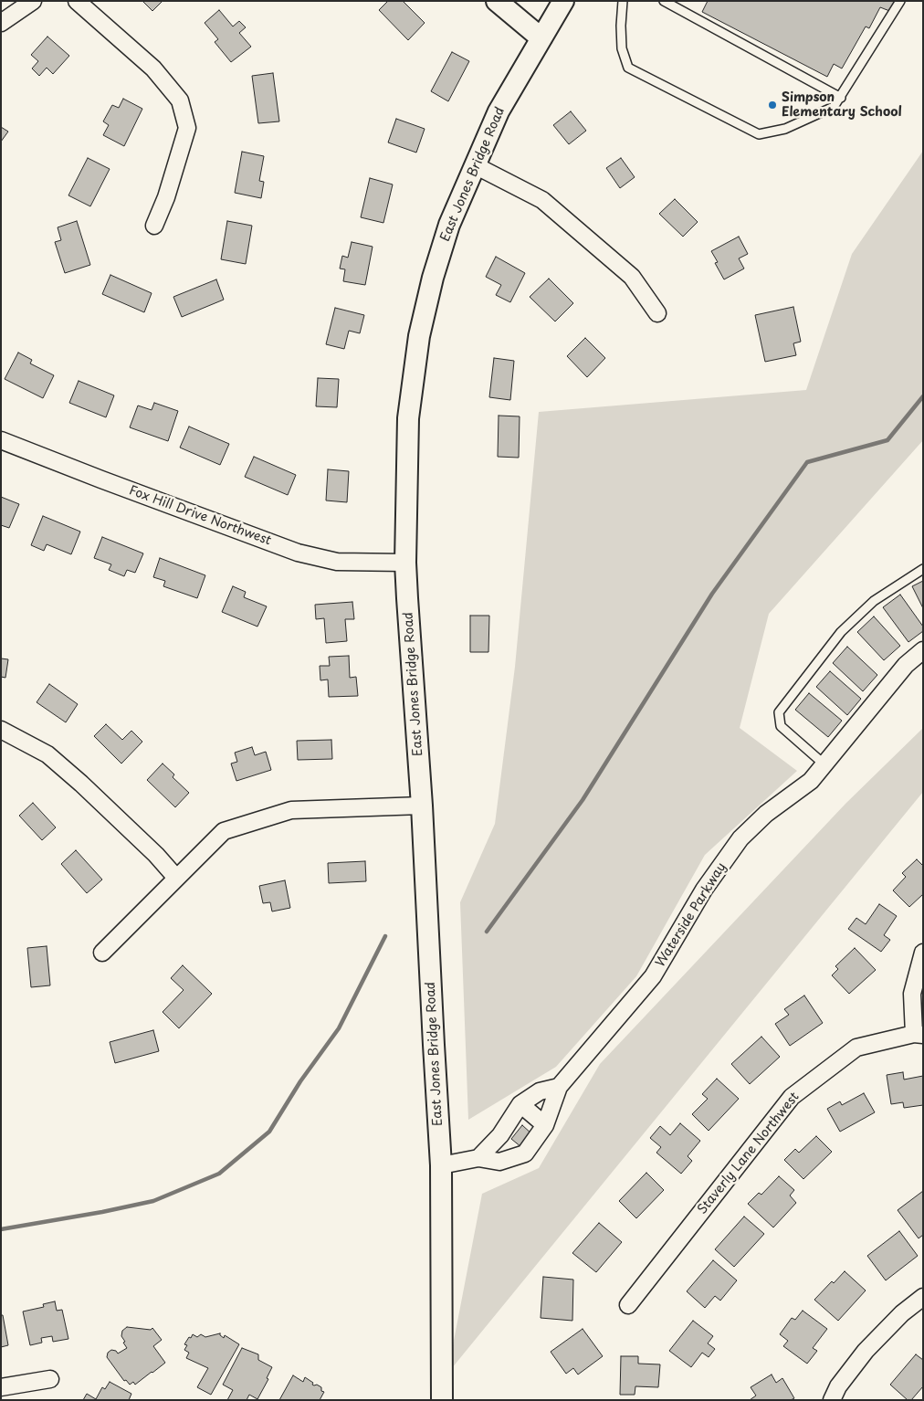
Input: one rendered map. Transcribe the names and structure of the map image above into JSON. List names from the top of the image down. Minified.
{"streets":{"street":["East Jones Bridge Road","Fox Hill Drive Northwest","Waterside Parkway","Staverly Lane Northwest"]},"crossings":[["East Jones Bridge Road","Fox Hill Drive Northwest"],["East Jones Bridge Road","Waterside Parkway"]],"places":["Simpson Elementary School"]}
